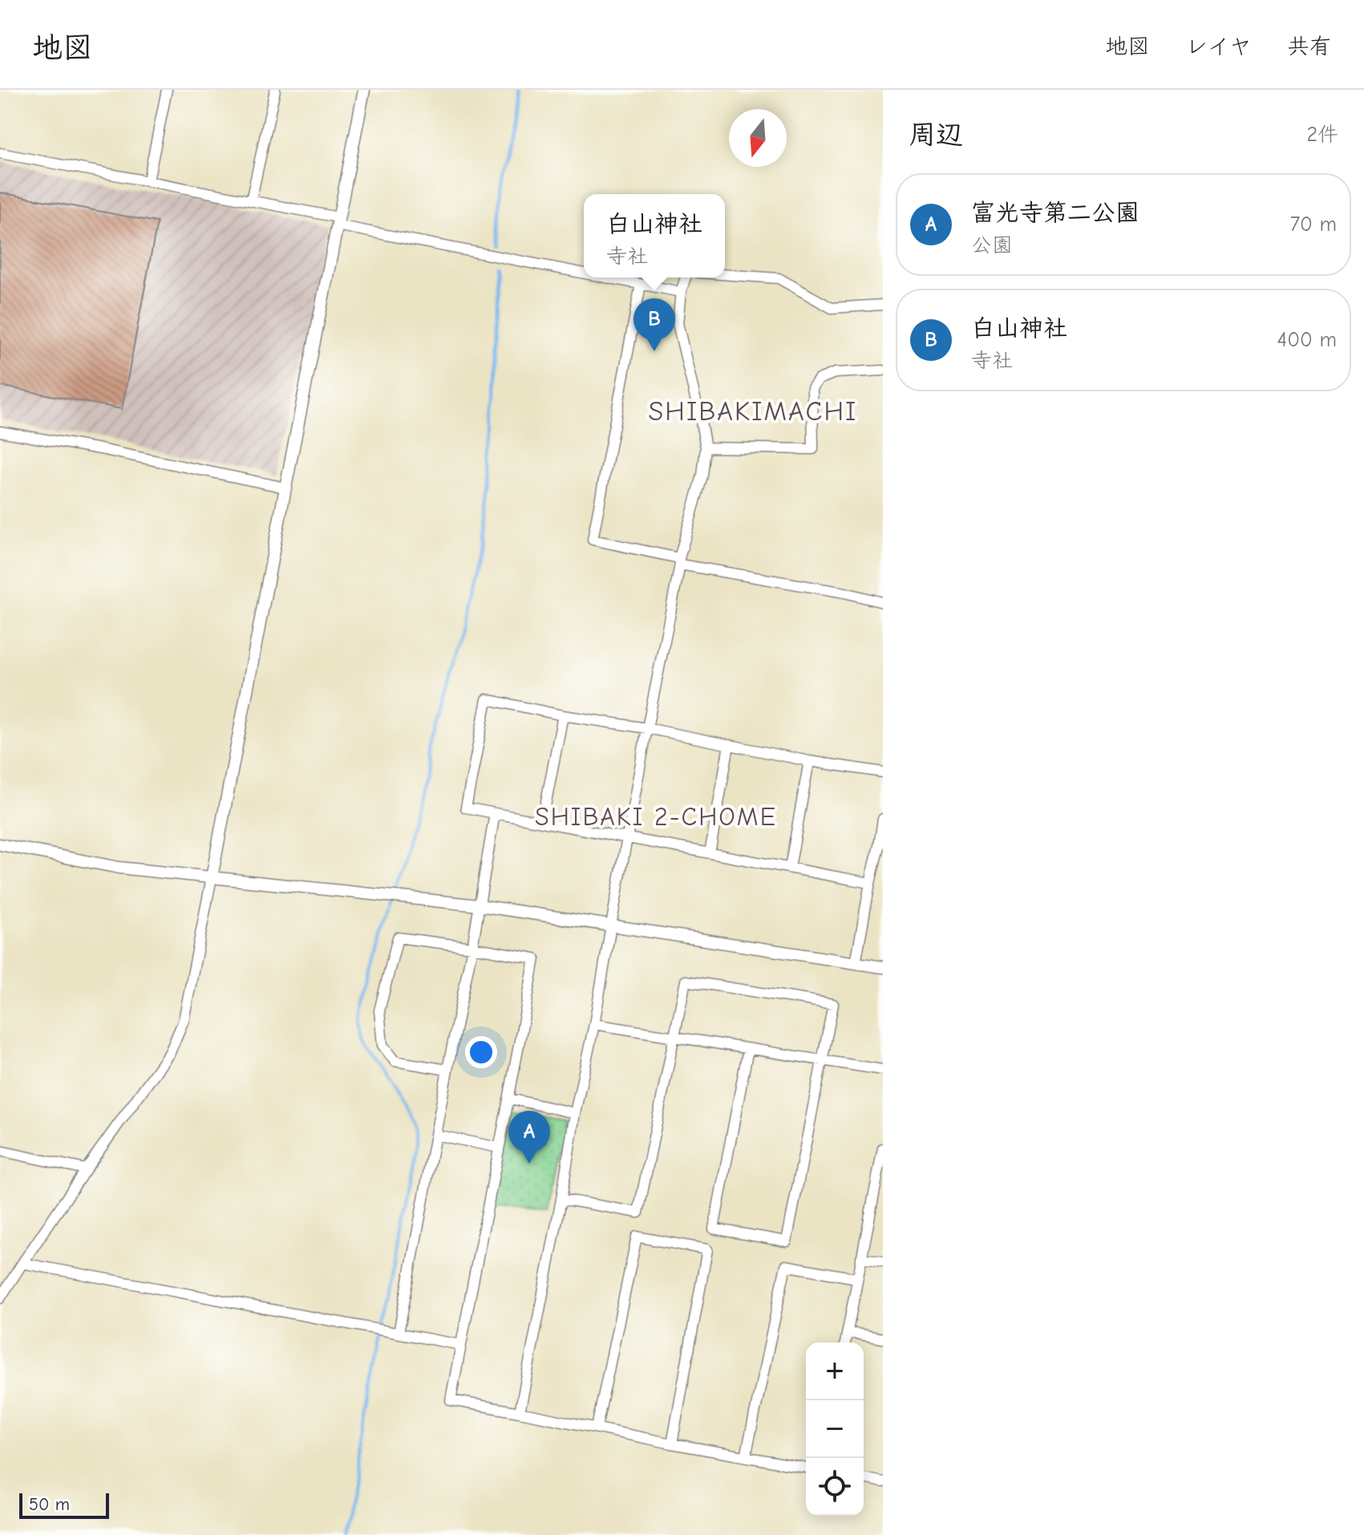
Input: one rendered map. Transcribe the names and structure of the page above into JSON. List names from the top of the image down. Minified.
{"districts":["SHIBAKIMACHI","SHIBAKI 2-CHOME"],"scale_bar":"50 m","north":"bottom","page":{"header":"地図","nav":["地図","レイヤ","共有"],"heading":["周辺","2件"],"list":[{"mark":"A","name":"富光寺第二公園","note":"公園","value":"70 m"},{"mark":"B","name":"白山神社","note":"寺社","value":"400 m"}],"popup":["白山神社","寺社"],"pins":["B","A"],"map_buttons":["+","−"],"scale":"50 m"}}
